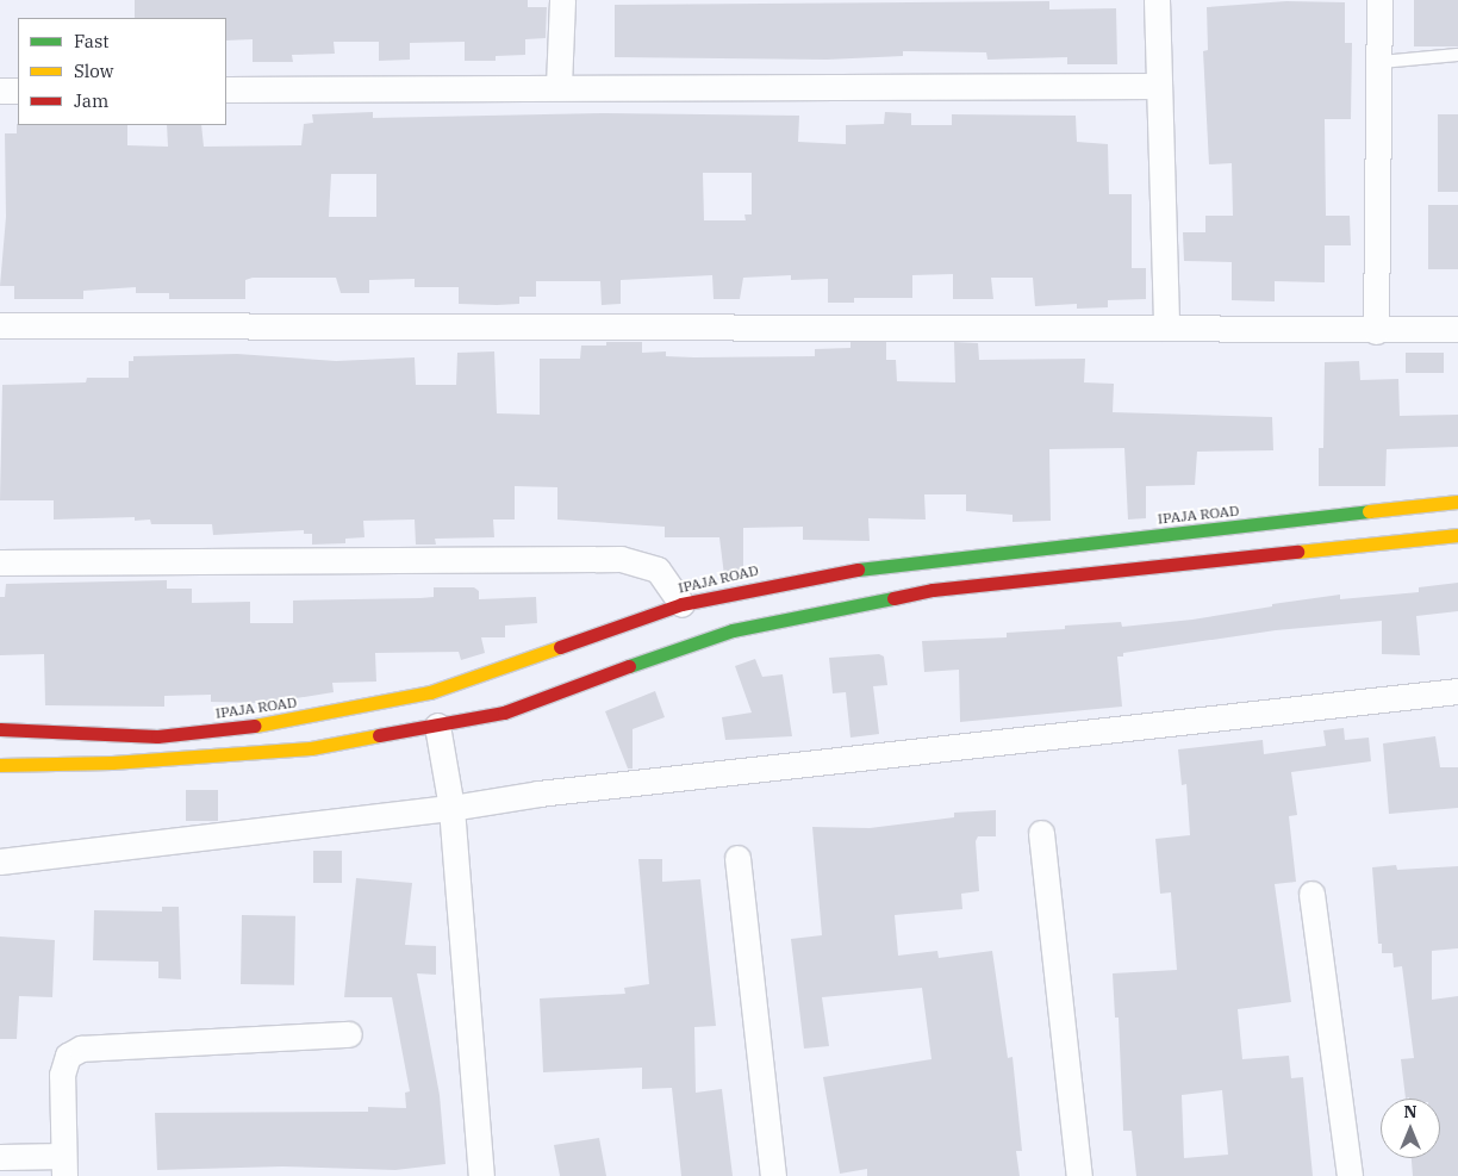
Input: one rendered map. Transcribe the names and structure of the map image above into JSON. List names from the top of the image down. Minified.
{"streets":{"main road":["IPAJA ROAD"]},"legend":["Fast","Slow","Jam"],"north":"top"}
